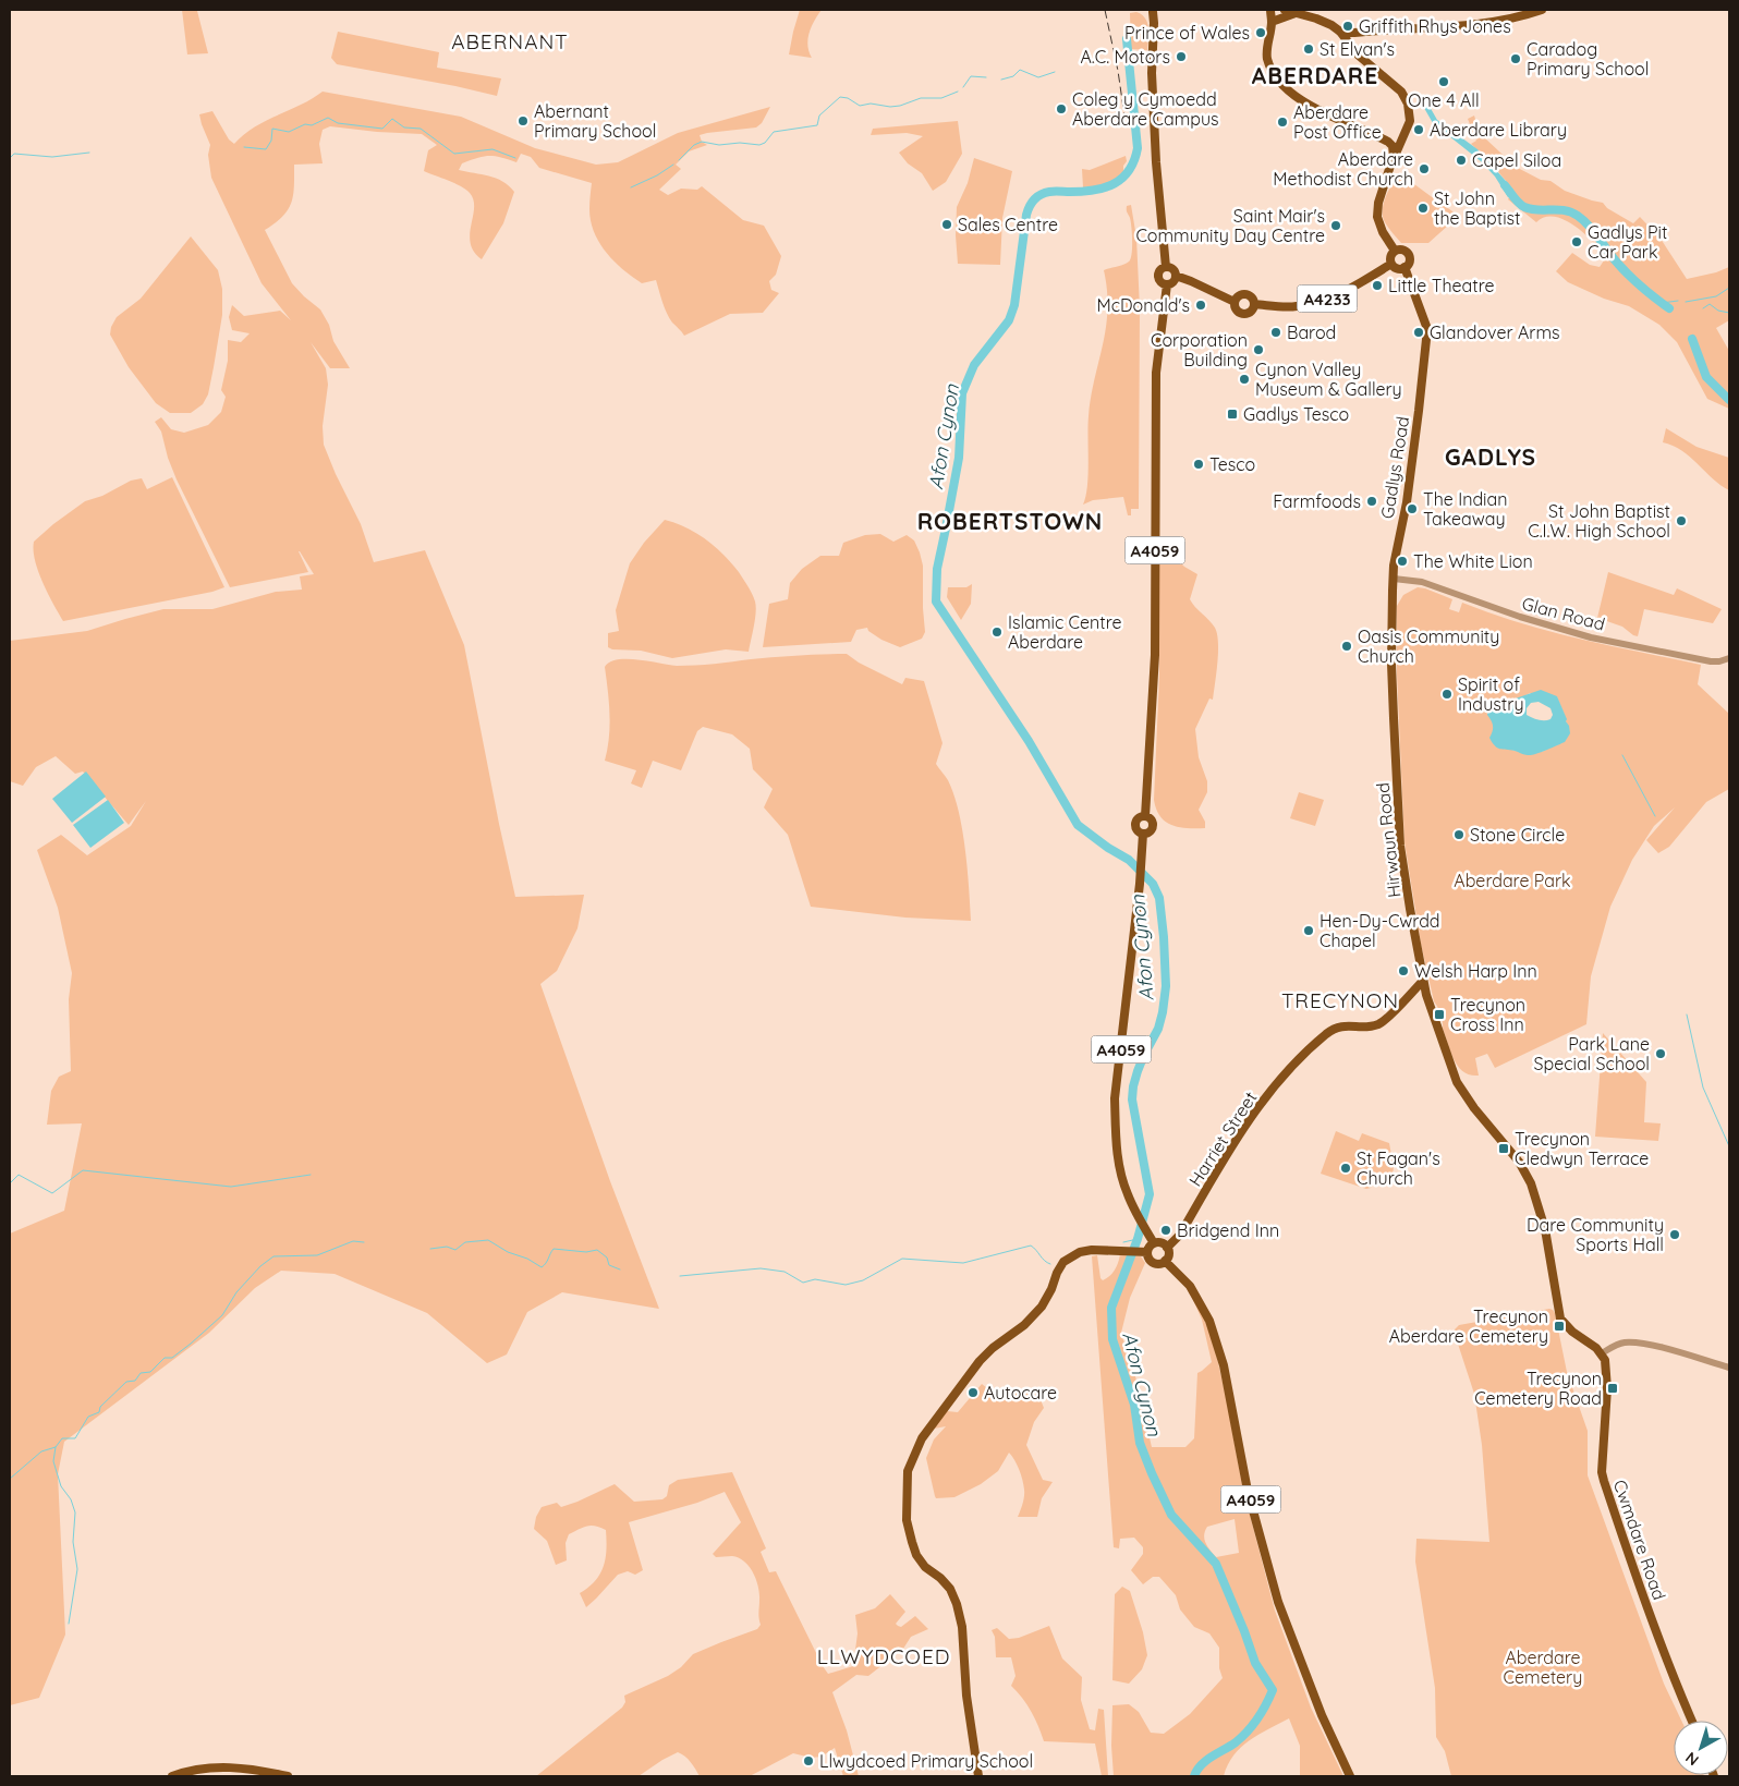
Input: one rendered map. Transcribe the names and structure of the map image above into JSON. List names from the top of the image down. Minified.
{"streets":{"main road":["A4233","Gadlys Road","A4059","Hirwaun Road","Harriet Street","Cwmdare Road"],"street":["Glan Road"]},"crossings":[["A4233","Gadlys Road"],["Gadlys Road","Glan Road"],["Gadlys Road","Hirwaun Road"],["A4059","Harriet Street"],["Glan Road","Hirwaun Road"],["Hirwaun Road","Harriet Street"],["Hirwaun Road","Cwmdare Road"]],"districts":["ABERNANT","ABERDARE","GADLYS","ROBERTSTOWN","TRECYNON","LLWYDCOED"],"water":["Afon Cynon"],"parks":["Aberdare Park","Aberdare Cemetery"],"places":{"other":["Griffith Rhys Jones","Prince of Wales","St Elvan's","A.C. Motors","Caradog Primary School","One 4 All","Coleg y Cymoedd Aberdare Campus","Abernant Primary School","Aberdare Post Office","Aberdare Library","Capel Siloa","Aberdare Methodist Church","St John the Baptist","Sales Centre","Saint Mair's Community Day Centre","Gadlys Pit Car Park","Little Theatre","McDonald's","Barod","Glandover Arms","Corporation Building","Cynon Valley Museum & Gallery","Tesco","Farmfoods","The Indian Takeaway","St John Baptist C.I.W. High School","The White Lion","Islamic Centre Aberdare","Oasis Community Church","Spirit of Industry","Stone Circle","Hen-Dy-Cwrdd Chapel","Welsh Harp Inn","Park Lane Special School","St Fagan's Church","Bridgend Inn","Dare Community Sports Hall","Autocare","Llwydcoed Primary School"],"transit":["Gadlys Tesco","Trecynon Cross Inn","Trecynon Cledwyn Terrace","Trecynon Aberdare Cemetery","Trecynon Cemetery Road"]},"north":"bottom left"}
